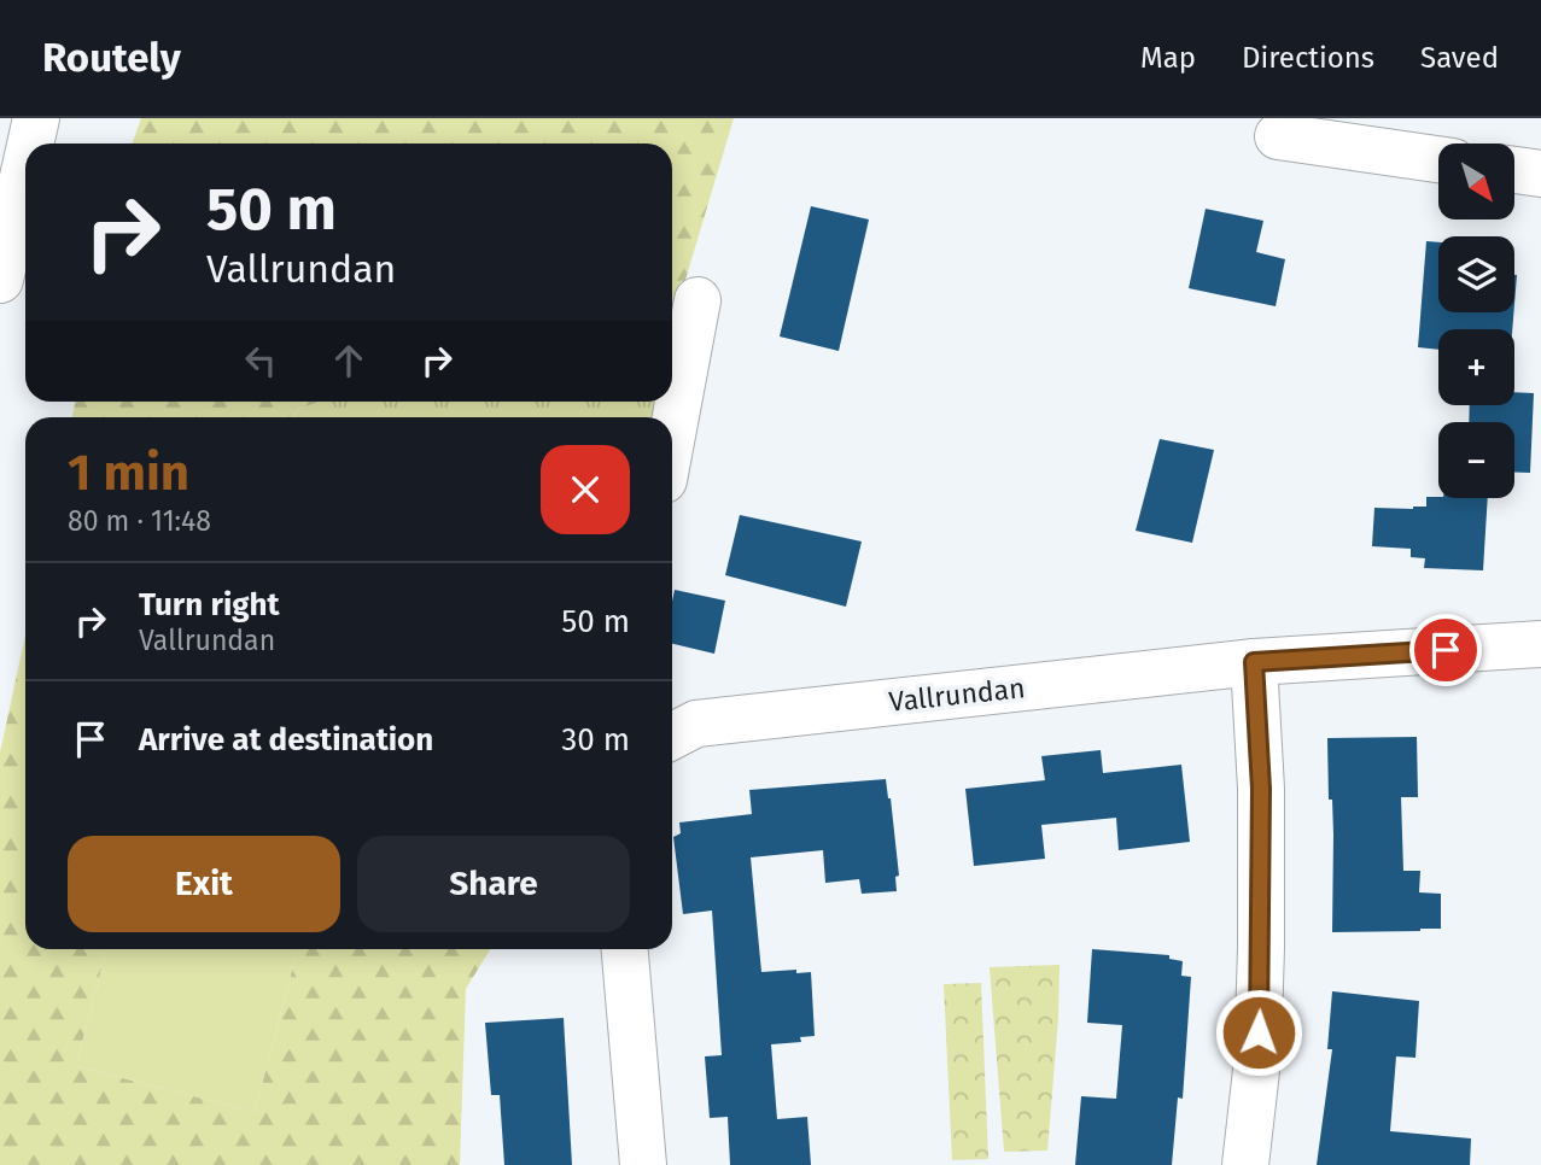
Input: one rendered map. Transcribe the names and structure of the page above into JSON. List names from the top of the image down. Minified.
{"streets":{"main road":["Vallrundan"]},"north":"bottom right","page":{"header":"Routely","nav":["Map","Directions","Saved"],"map_buttons":["+","−"],"turn":["50 m","Vallrundan"],"heading":["1 min","80 m · 11:48"],"list":[{"name":"Turn right","note":"Vallrundan","value":"50 m"},{"name":"Arrive at destination","value":"30 m"}],"buttons":["Exit","Share"]}}
